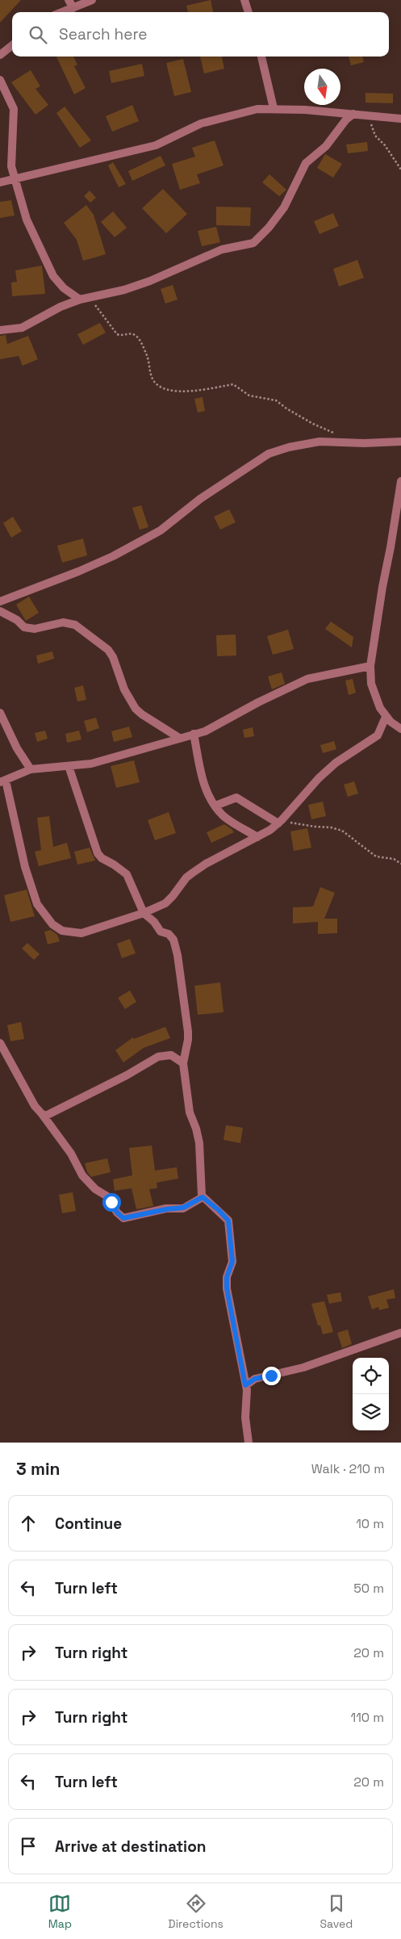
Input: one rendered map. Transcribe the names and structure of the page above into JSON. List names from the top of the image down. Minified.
{"north":"bottom","page":{"search":"Search here","heading":["3 min","Walk · 210 m"],"list":[["Continue","10 m"],["Turn left","50 m"],["Turn right","20 m"],["Turn right","110 m"],["Turn left","20 m"],"Arrive at destination"],"nav":["Map","Directions","Saved"]}}
